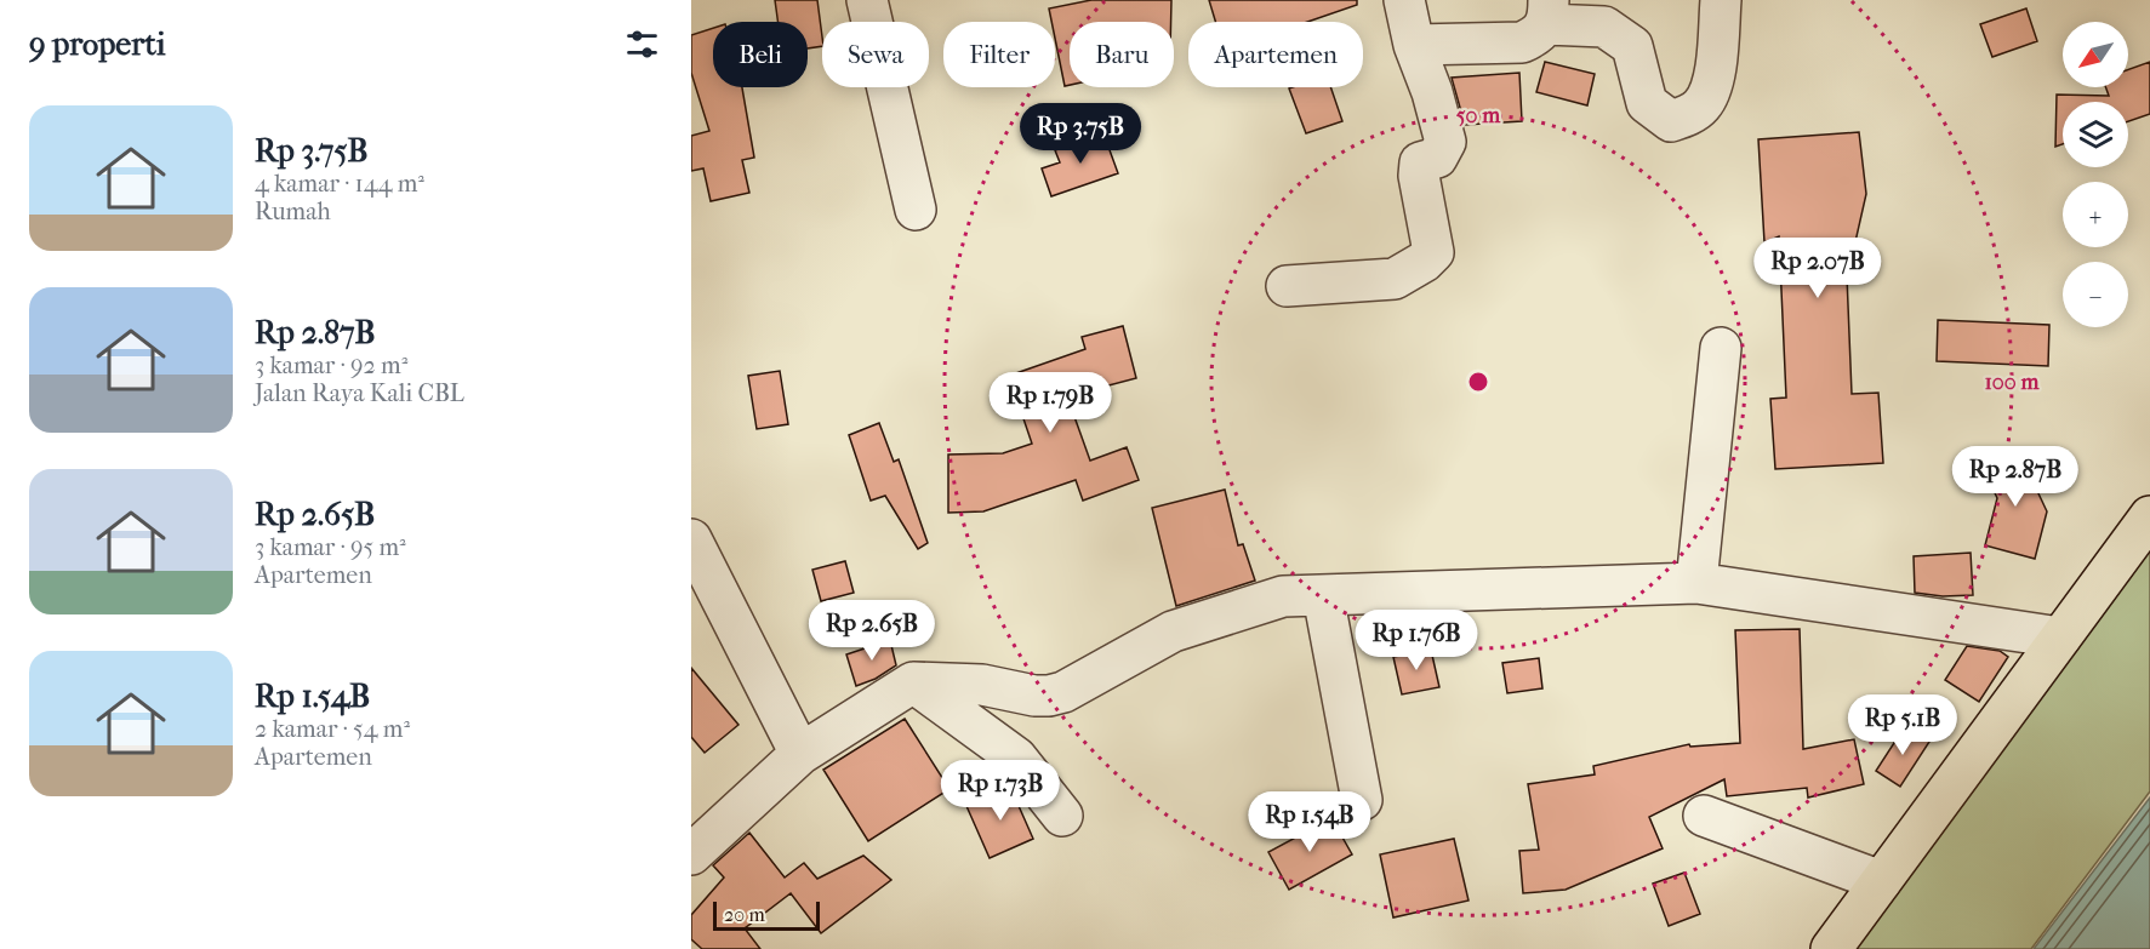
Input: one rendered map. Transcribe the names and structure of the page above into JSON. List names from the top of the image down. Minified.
{"scale_bar":"20 m","north":"bottom left","page":{"heading":"9 properti","map_buttons":["+","−"],"chip":["Beli","Sewa","Filter","Baru","Apartemen"],"list":[{"name":"Rp 3.75B","note":"4 kamar · 144 m² · Rumah"},{"name":"Rp 2.87B","note":"3 kamar · 92 m² · Jalan Raya Kali CBL"},{"name":"Rp 2.65B","note":"3 kamar · 95 m² · Apartemen"},{"name":"Rp 1.54B","note":"2 kamar · 54 m² · Apartemen"}],"price":["Rp 3.75B","Rp 2.07B","Rp 1.79B","Rp 2.87B","Rp 2.65B","Rp 1.76B","Rp 5.1B","Rp 1.73B","Rp 1.54B"],"scale":"20 m"},"rings":["50 m","100 m"]}
